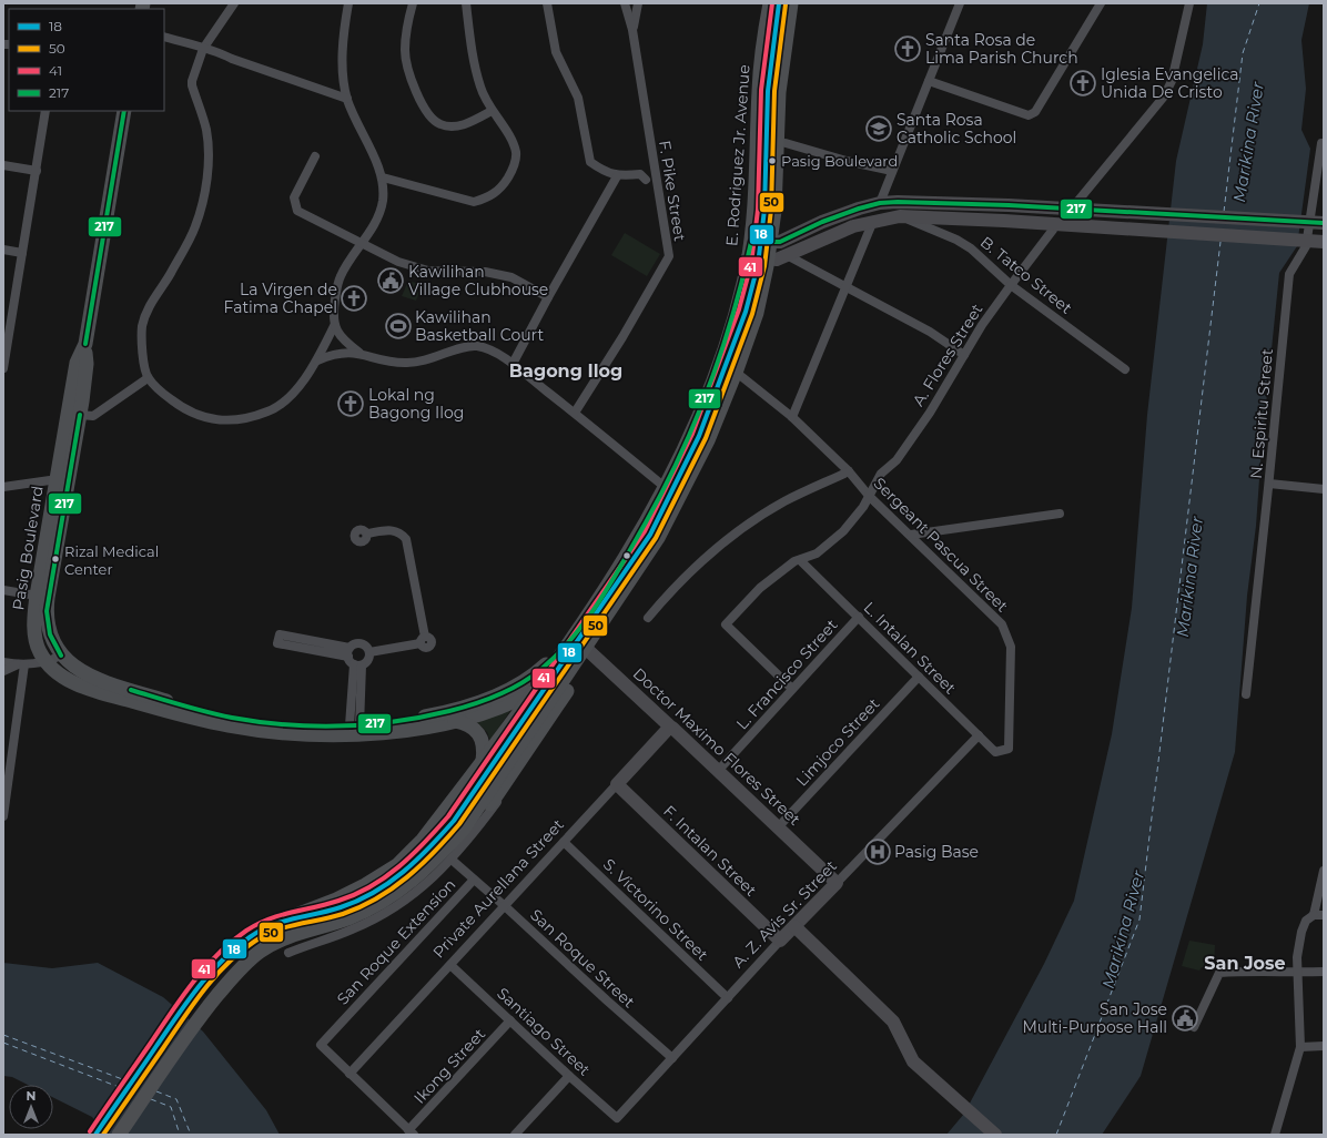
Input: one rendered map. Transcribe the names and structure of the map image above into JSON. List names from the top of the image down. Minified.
{"streets":{"main road":["E. Rodriguez Jr. Avenue","Pasig Boulevard","Doctor Maximo Flores Street","F. Intalan Street","Private Aurellana Street","A. Z. Avis Sr. Street"],"street":["F. Pike Street","B. Tatco Street","A. Flores Street","N. Espiritu Street","Sergeant Pascua Street","L. Intalan Street","L. Francisco Street","Limjoco Street","S. Victorino Street","San Roque Extension","San Roque Street","Santiago Street","Ikong Street"]},"crossings":[["E. Rodriguez Jr. Avenue","Pasig Boulevard"],["E. Rodriguez Jr. Avenue","Doctor Maximo Flores Street"],["B. Tatco Street","A. Flores Street"],["A. Flores Street","Sergeant Pascua Street"],["A. Flores Street","L. Intalan Street"],["A. Flores Street","L. Francisco Street"],["Sergeant Pascua Street","L. Intalan Street"],["Pasig Boulevard","Doctor Maximo Flores Street"],["L. Intalan Street","L. Francisco Street"],["L. Intalan Street","Limjoco Street"],["L. Intalan Street","A. Z. Avis Sr. Street"],["L. Francisco Street","Doctor Maximo Flores Street"],["Limjoco Street","Doctor Maximo Flores Street"],["Doctor Maximo Flores Street","Private Aurellana Street"],["Doctor Maximo Flores Street","A. Z. Avis Sr. Street"],["F. Intalan Street","Private Aurellana Street"],["F. Intalan Street","A. Z. Avis Sr. Street"],["Private Aurellana Street","S. Victorino Street"],["Private Aurellana Street","San Roque Extension"],["Private Aurellana Street","San Roque Street"],["Private Aurellana Street","Santiago Street"],["S. Victorino Street","A. Z. Avis Sr. Street"],["A. Z. Avis Sr. Street","San Roque Street"],["A. Z. Avis Sr. Street","Santiago Street"],["San Roque Extension","San Roque Street"],["Santiago Street","Ikong Street"]],"districts":["Bagong Ilog","San Jose"],"water":["Marikina River"],"places":{"church":["Santa Rosa de Lima Parish Church","Iglesia Evangelica Unida De Cristo","La Virgen de Fatima Chapel","Lokal ng Bagong Ilog"],"school or university":["Santa Rosa Catholic School"],"other":["Pasig Boulevard","Rizal Medical Center"],"public building":["Kawilihan Village Clubhouse","San Jose Multi-Purpose Hall"],"sports":["Kawilihan Basketball Court"],"hospital":["Pasig Base"]},"lines":["transit line 18","transit line 41","transit line 50","transit line 217"],"legend":["18","50","41","217"],"north":"top"}
